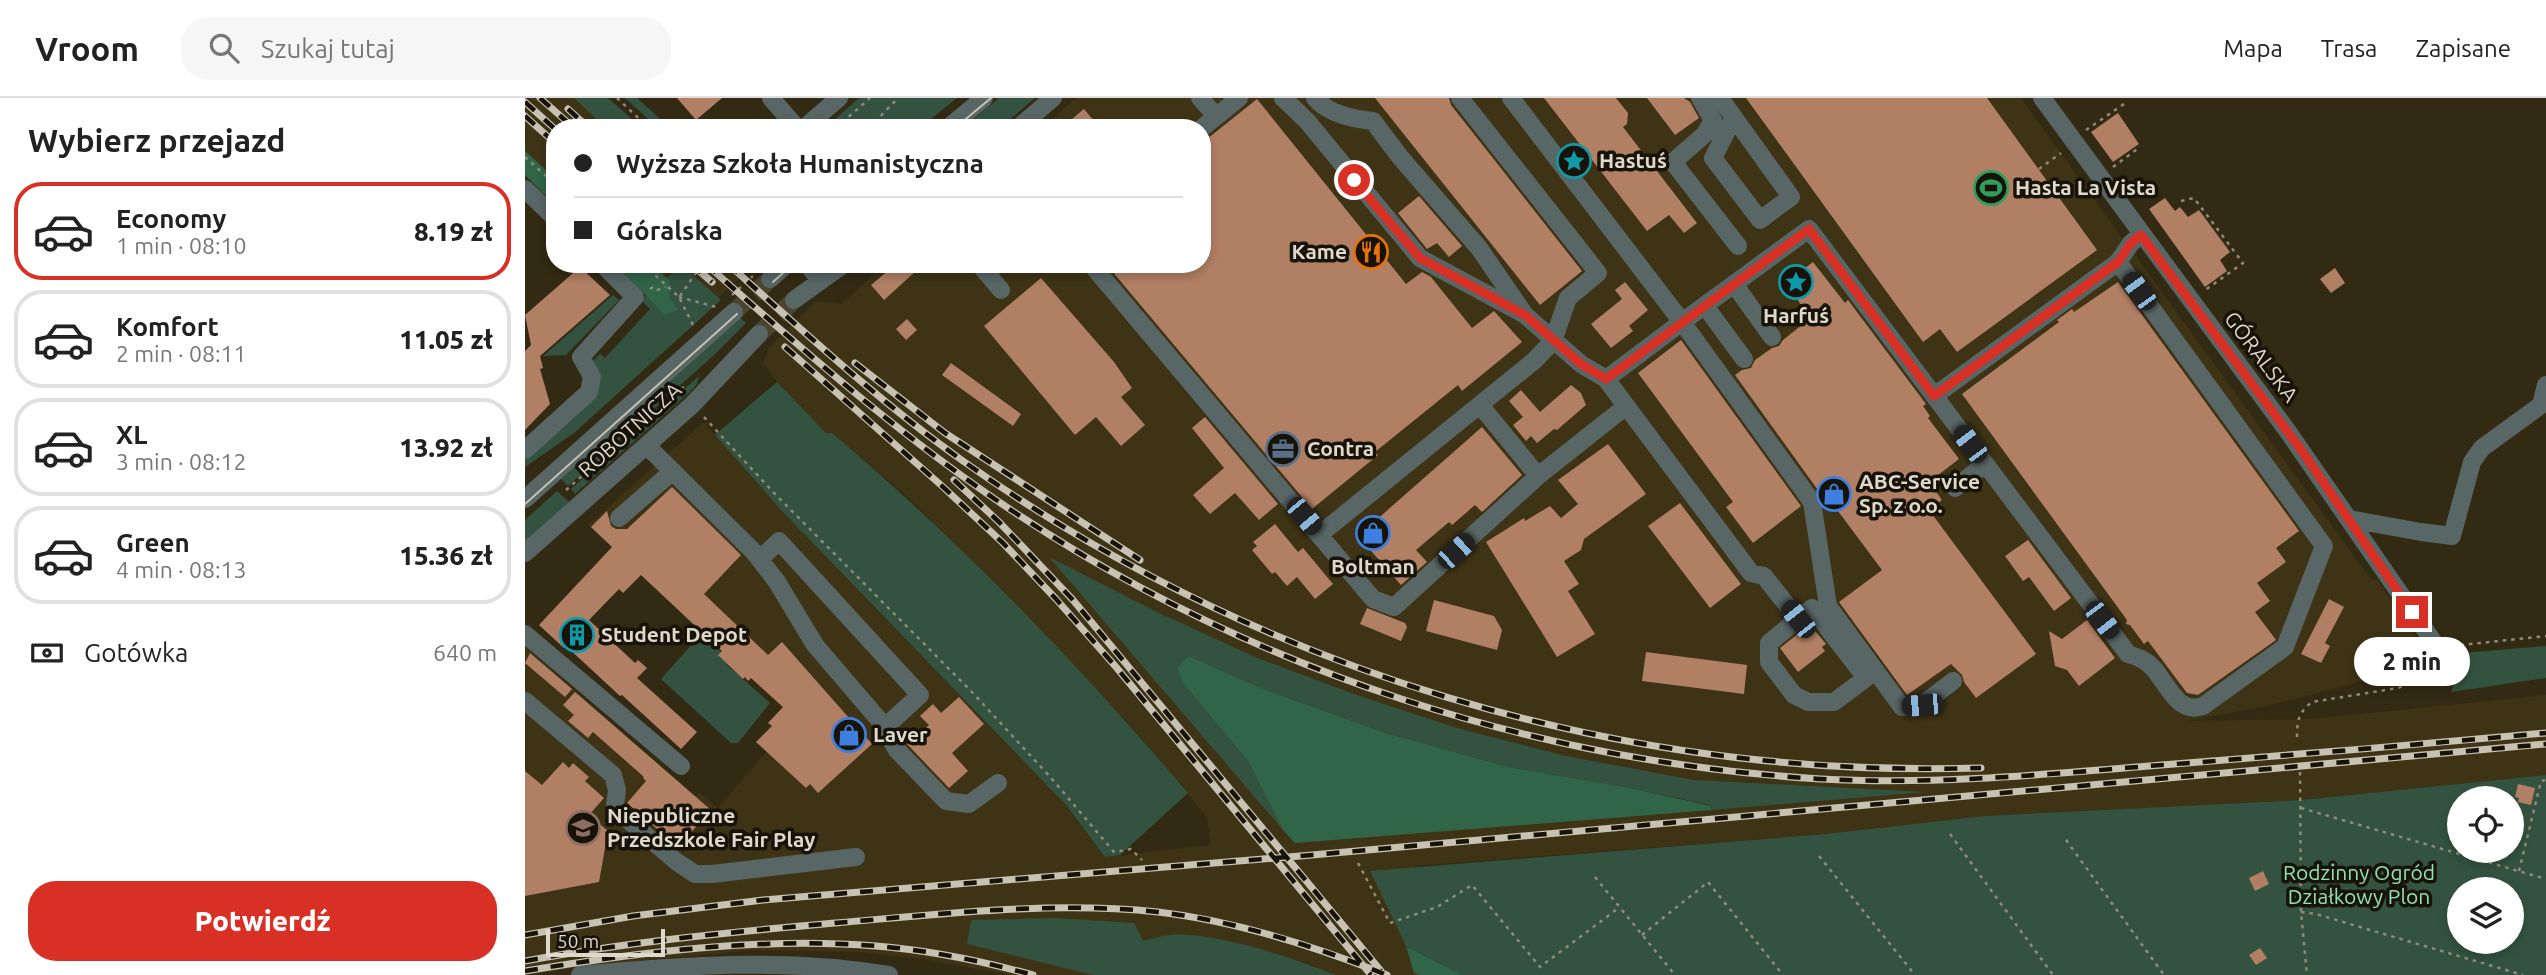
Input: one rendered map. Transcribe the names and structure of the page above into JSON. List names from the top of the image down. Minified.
{"streets":{"street":["GÓRALSKA","ROBOTNICZA"]},"parks":["Rodzinny Ogród Działkowy Plon"],"places":{"place":["Hastuś","Harfuś"],"sports":["Hasta La Vista"],"restaurant":["Kame"],"office":["Contra"],"shop":["ABC-Service Sp. z o.o.","Boltman","Laver"],"building":["Student Depot"],"school or university":["Niepubliczne Przedszkole Fair Play"]},"scale_bar":"50 m","page":{"header":"Vroom","search":"Szukaj tutaj","nav":["Mapa","Trasa","Zapisane"],"heading":"Wybierz przejazd","banner":["Wyższa Szkoła Humanistyczna","Góralska"],"list":[{"name":"Economy","note":"1 min · 08:10","value":"8.19 zł"},{"name":"Komfort","note":"2 min · 08:11","value":"11.05 zł"},{"name":"XL","note":"3 min · 08:12","value":"13.92 zł"},{"name":"Green","note":"4 min · 08:13","value":"15.36 zł"}],"pay":["Gotówka","640 m"],"bubble":"2 min","buttons":"Potwierdź","scale":"50 m"}}
